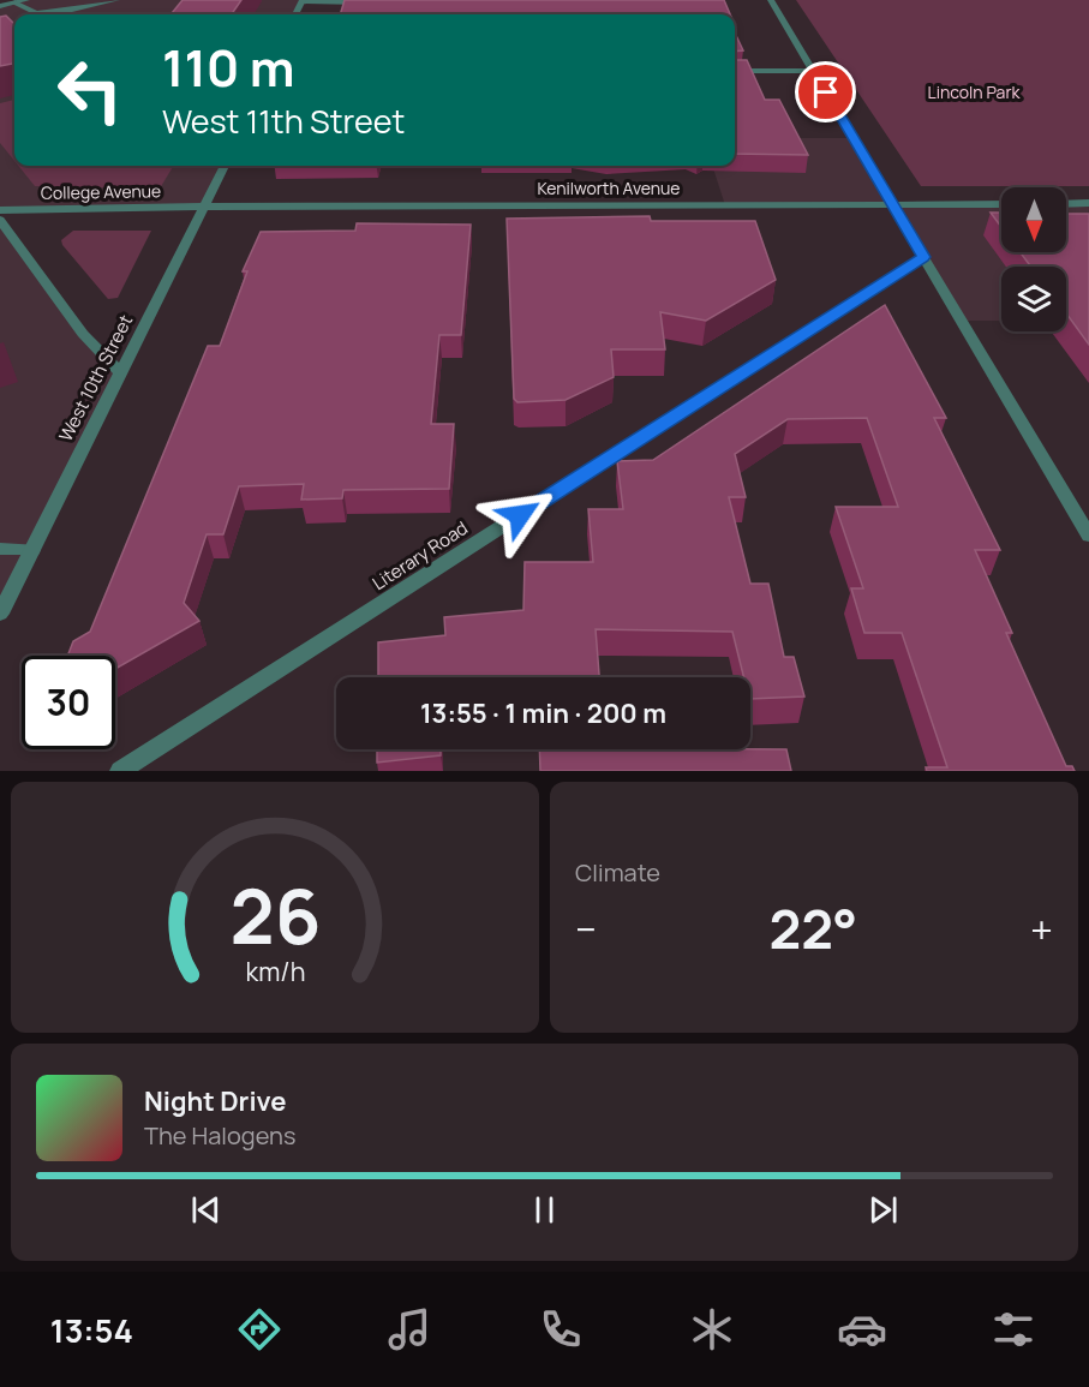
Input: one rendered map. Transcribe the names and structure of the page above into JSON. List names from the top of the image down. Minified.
{"streets":{"street":["Kenilworth Avenue","College Avenue","West 10th Street","Literary Road"]},"crossings":[["Kenilworth Avenue","College Avenue"],["Kenilworth Avenue","West 10th Street"],["College Avenue","West 10th Street"]],"parks":["Lincoln Park"],"north":"bottom","page":{"turn":["110 m","West 11th Street"],"limit":"30","trip":"13:55 · 1 min · 200 m","tile":"Climate","heat":["−","22°","+"],"song":["Night Drive","The Halogens"],"tabs":"13:54","gauge":["26","km/h"]}}
